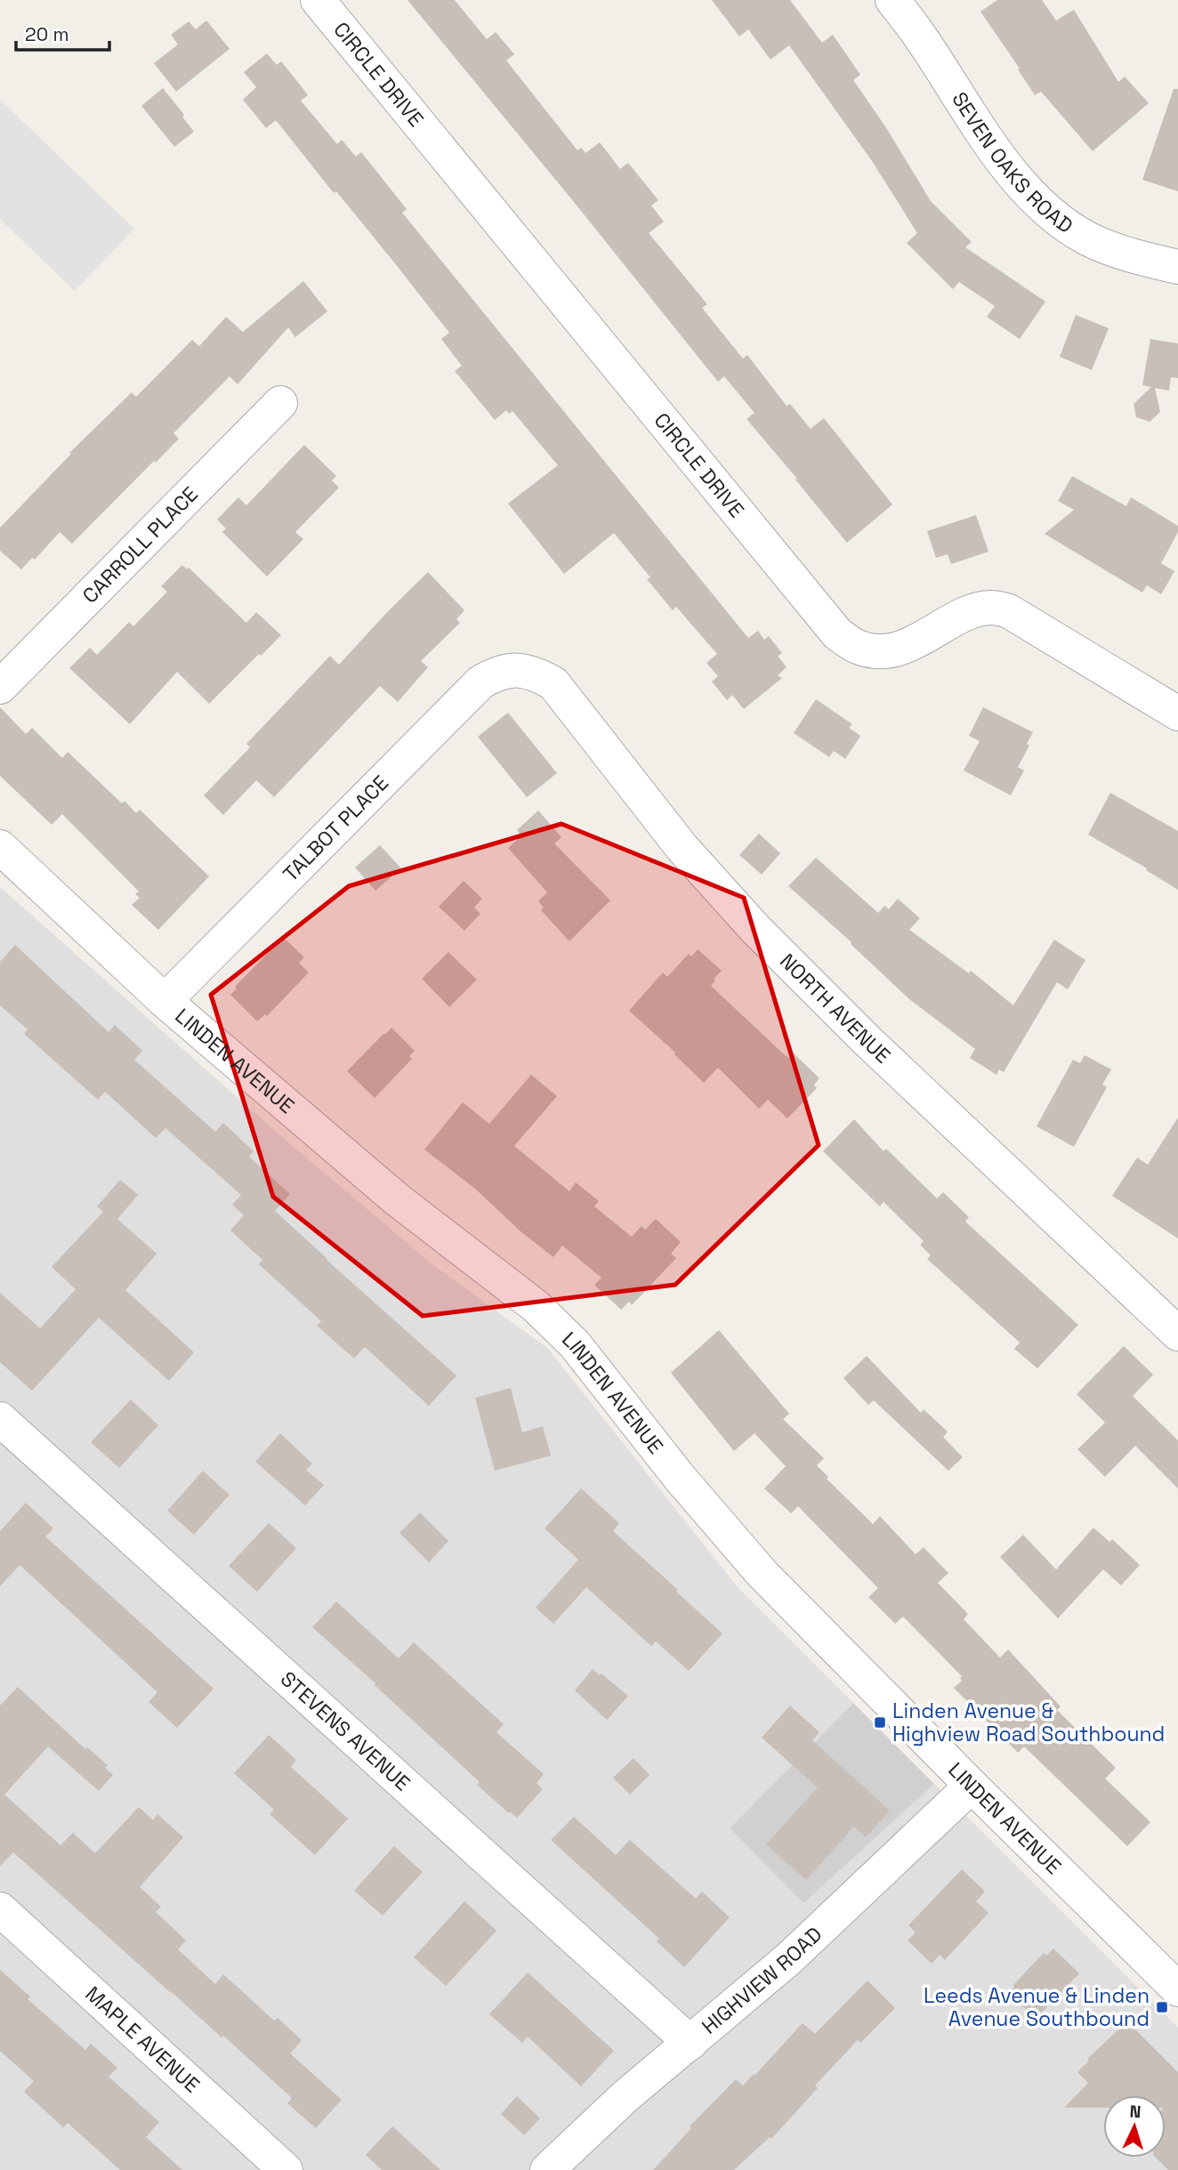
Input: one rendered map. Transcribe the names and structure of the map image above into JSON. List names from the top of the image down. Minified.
{"streets":{"street":["CIRCLE DRIVE","SEVEN OAKS ROAD","CARROLL PLACE","TALBOT PLACE","NORTH AVENUE","LINDEN AVENUE","STEVENS AVENUE","HIGHVIEW ROAD","MAPLE AVENUE"]},"crossings":[["TALBOT PLACE","NORTH AVENUE"],["TALBOT PLACE","LINDEN AVENUE"],["LINDEN AVENUE","HIGHVIEW ROAD"],["STEVENS AVENUE","HIGHVIEW ROAD"]],"places":{"transit":["Linden Avenue & Highview Road Southbound","Leeds Avenue & Linden Avenue Southbound"]},"scale_bar":"20 m","north":"top"}
